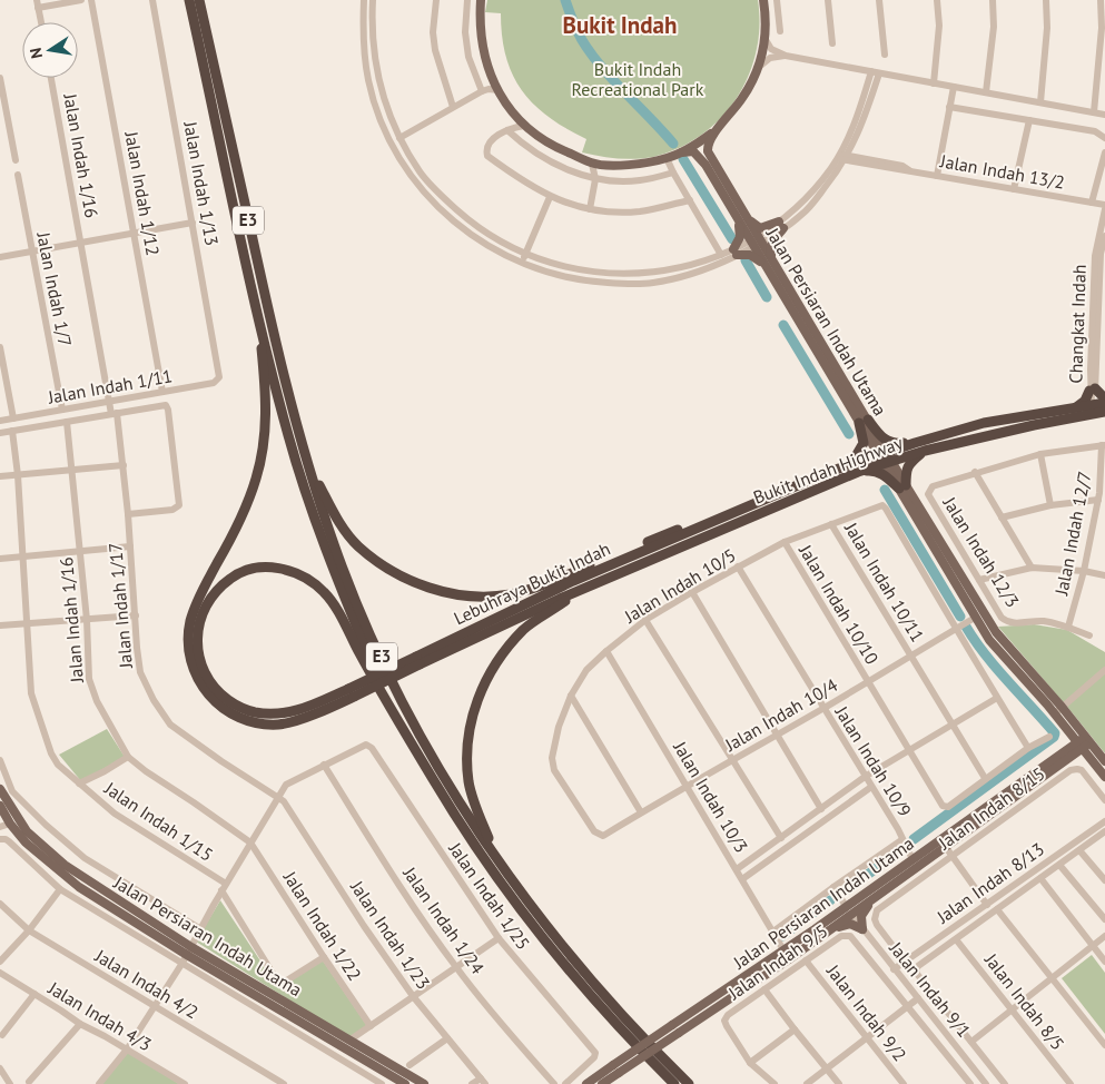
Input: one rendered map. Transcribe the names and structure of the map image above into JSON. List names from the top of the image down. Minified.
{"streets":{"highway":["E3","Bukit Indah Highway","Lebuhraya Bukit Indah"],"main road":["Jalan Persiaran Indah Utama"],"street":["Jalan Indah 1/16","Jalan Indah 13/2","Jalan Indah 1/13","Jalan Indah 1/12","Jalan Indah 1/7","Changkat Indah","Jalan Indah 1/11","Jalan Indah 12/7","Jalan Indah 12/3","Jalan Indah 10/11","Jalan Indah 10/5","Jalan Indah 10/10","Jalan Indah 1/17","Jalan Indah 10/4","Jalan Indah 10/9","Jalan Indah 10/3","Jalan Indah 8/15","Jalan Indah 1/15","Jalan Indah 8/13","Jalan Indah 1/25","Jalan Indah 1/24","Jalan Indah 1/22","Jalan Indah 1/23","Jalan Indah 9/5","Jalan Indah 4/2","Jalan Indah 9/1","Jalan Indah 8/5","Jalan Indah 9/2","Jalan Indah 4/3"]},"crossings":[["Jalan Indah 1/16","Jalan Indah 1/11"],["Jalan Indah 1/16","Jalan Indah 1/17"],["Jalan Indah 1/16","Jalan Indah 1/22"],["Jalan Indah 13/2","Changkat Indah"],["Jalan Indah 1/13","Jalan Indah 1/11"],["Jalan Indah 1/12","Jalan Indah 1/11"],["Jalan Indah 1/7","Jalan Indah 1/11"],["Jalan Persiaran Indah Utama","Bukit Indah Highway"],["Jalan Persiaran Indah Utama","Jalan Indah 10/4"],["Jalan Persiaran Indah Utama","Jalan Indah 10/9"],["Jalan Persiaran Indah Utama","Jalan Indah 10/3"],["Jalan Persiaran Indah Utama","Jalan Indah 9/1"],["Changkat Indah","Bukit Indah Highway"],["Jalan Indah 1/11","Jalan Indah 1/17"],["Jalan Indah 1/11","Jalan Indah 1/15"],["Bukit Indah Highway","Lebuhraya Bukit Indah"],["Jalan Indah 12/7","Jalan Indah 12/3"],["Jalan Indah 10/11","Jalan Indah 10/5"],["Jalan Indah 10/11","Jalan Indah 10/10"],["Jalan Indah 10/11","Jalan Indah 10/4"],["Jalan Indah 10/5","Jalan Indah 10/10"],["Jalan Indah 10/5","Jalan Indah 10/4"],["Jalan Indah 10/5","Jalan Indah 10/9"],["Jalan Indah 10/5","Jalan Indah 10/3"],["Jalan Indah 10/10","Jalan Indah 10/4"],["Jalan Indah 1/17","Jalan Indah 1/23"],["Jalan Indah 10/4","Jalan Indah 10/9"],["Jalan Indah 10/4","Jalan Indah 10/3"],["Jalan Indah 8/15","Jalan Indah 8/13"],["Jalan Indah 8/13","Jalan Indah 9/1"],["Jalan Indah 1/25","Jalan Indah 1/24"],["Jalan Indah 9/5","Jalan Indah 9/1"],["Jalan Indah 9/5","Jalan Indah 9/2"]],"districts":["Bukit Indah"],"parks":["Bukit Indah Recreational Park"],"north":"left"}
